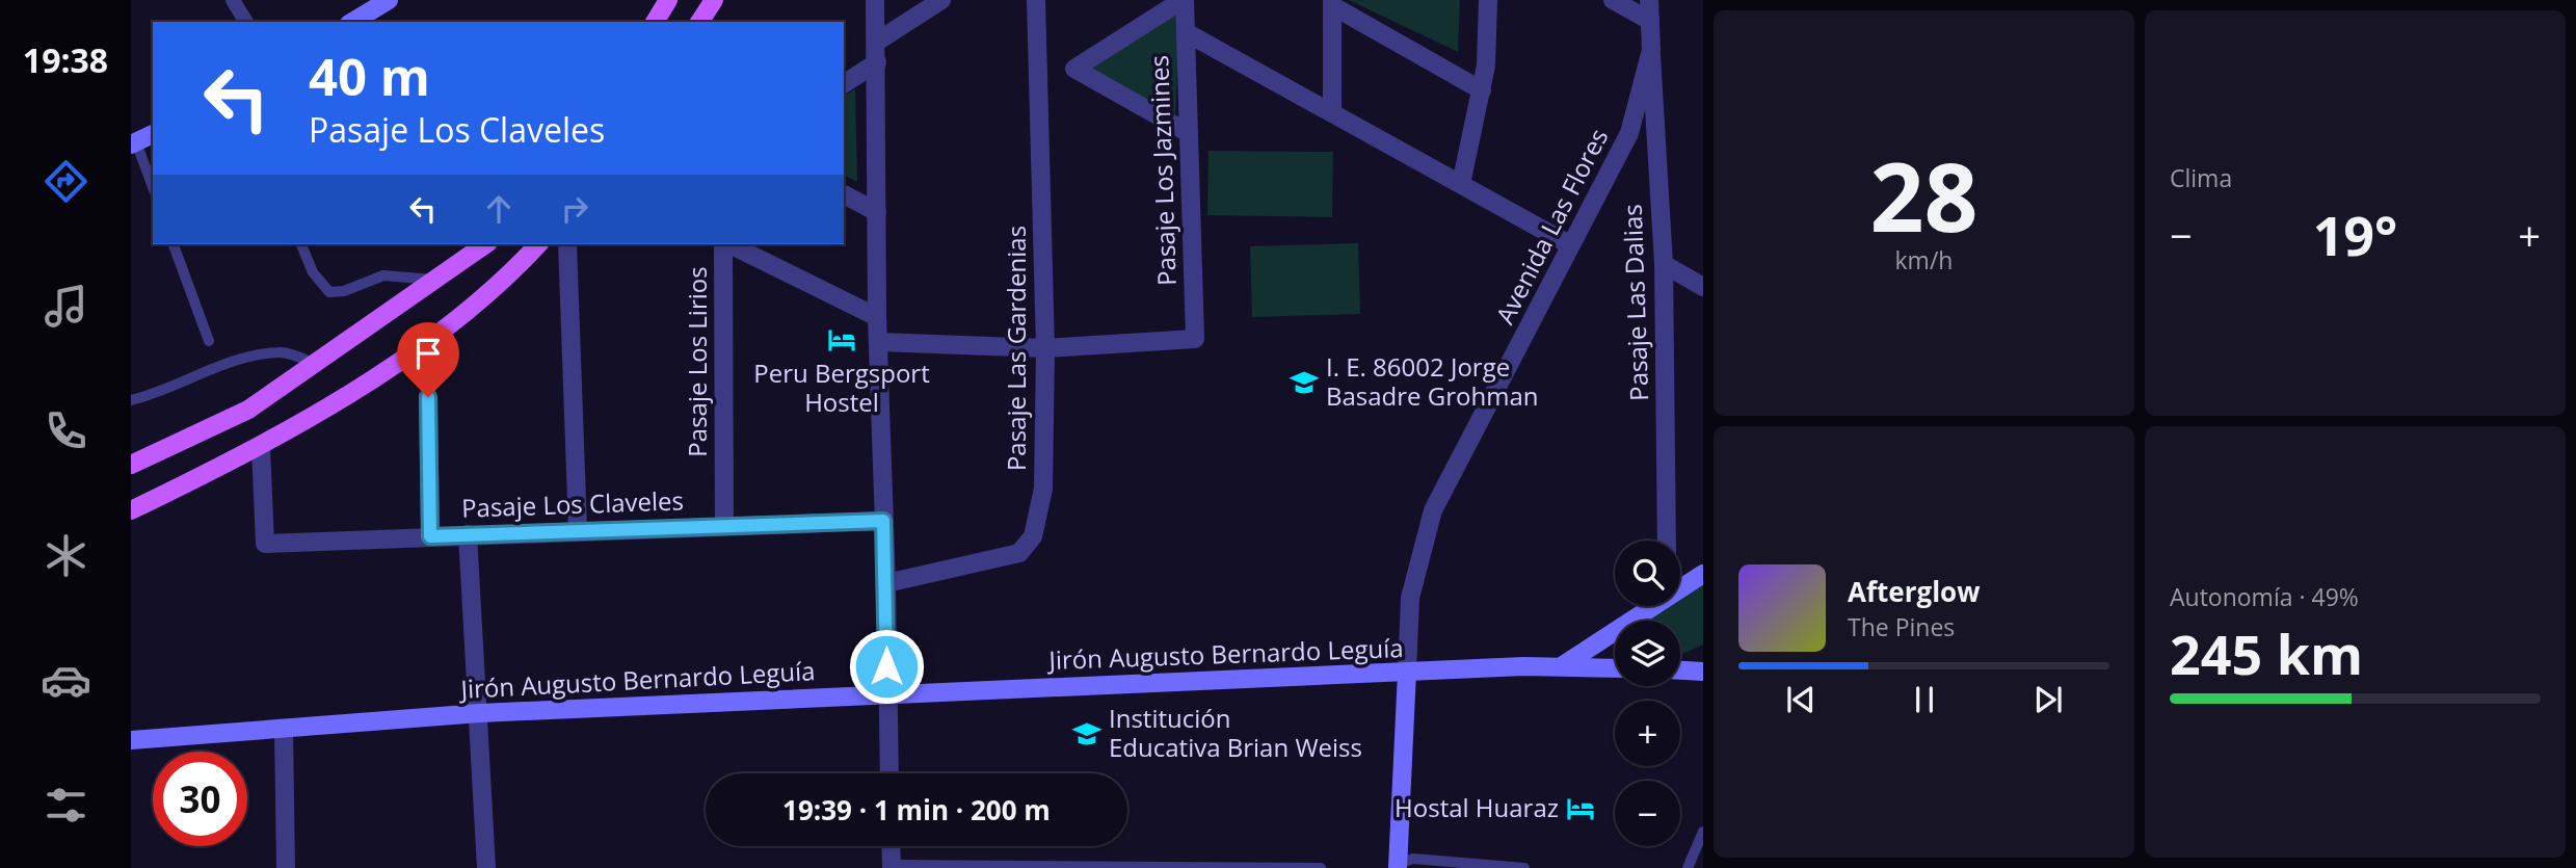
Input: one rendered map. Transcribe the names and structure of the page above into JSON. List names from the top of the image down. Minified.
{"streets":{"main road":["Jirón Augusto Bernardo Leguía"],"street":["Pasaje Los Jazmines","Avenida Las Flores","Pasaje Las Dalias","Pasaje Las Gardenias","Pasaje Los Lirios","Pasaje Los Claveles"]},"crossings":[["Pasaje Los Jazmines","Pasaje Las Gardenias"],["Avenida Las Flores","Pasaje Las Dalias"],["Avenida Las Flores","Jirón Augusto Bernardo Leguía"],["Pasaje Los Lirios","Pasaje Los Claveles"]],"places":{"hotel":["Peru Bergsport Hostel","Hostal Huaraz"],"school or university":["I. E. 86002 Jorge Basadre Grohman","Institución Educativa Brian Weiss"]},"page":{"tabs":"19:38","tile":[["28","km/h"],"Clima",["Autonomía · 49%","245 km"]],"turn":["40 m","Pasaje Los Claveles"],"heat":["−","19°","+"],"map_buttons":["+","−"],"song":["Afterglow","The Pines"],"limit":"30","trip":"19:39 · 1 min · 200 m"}}
